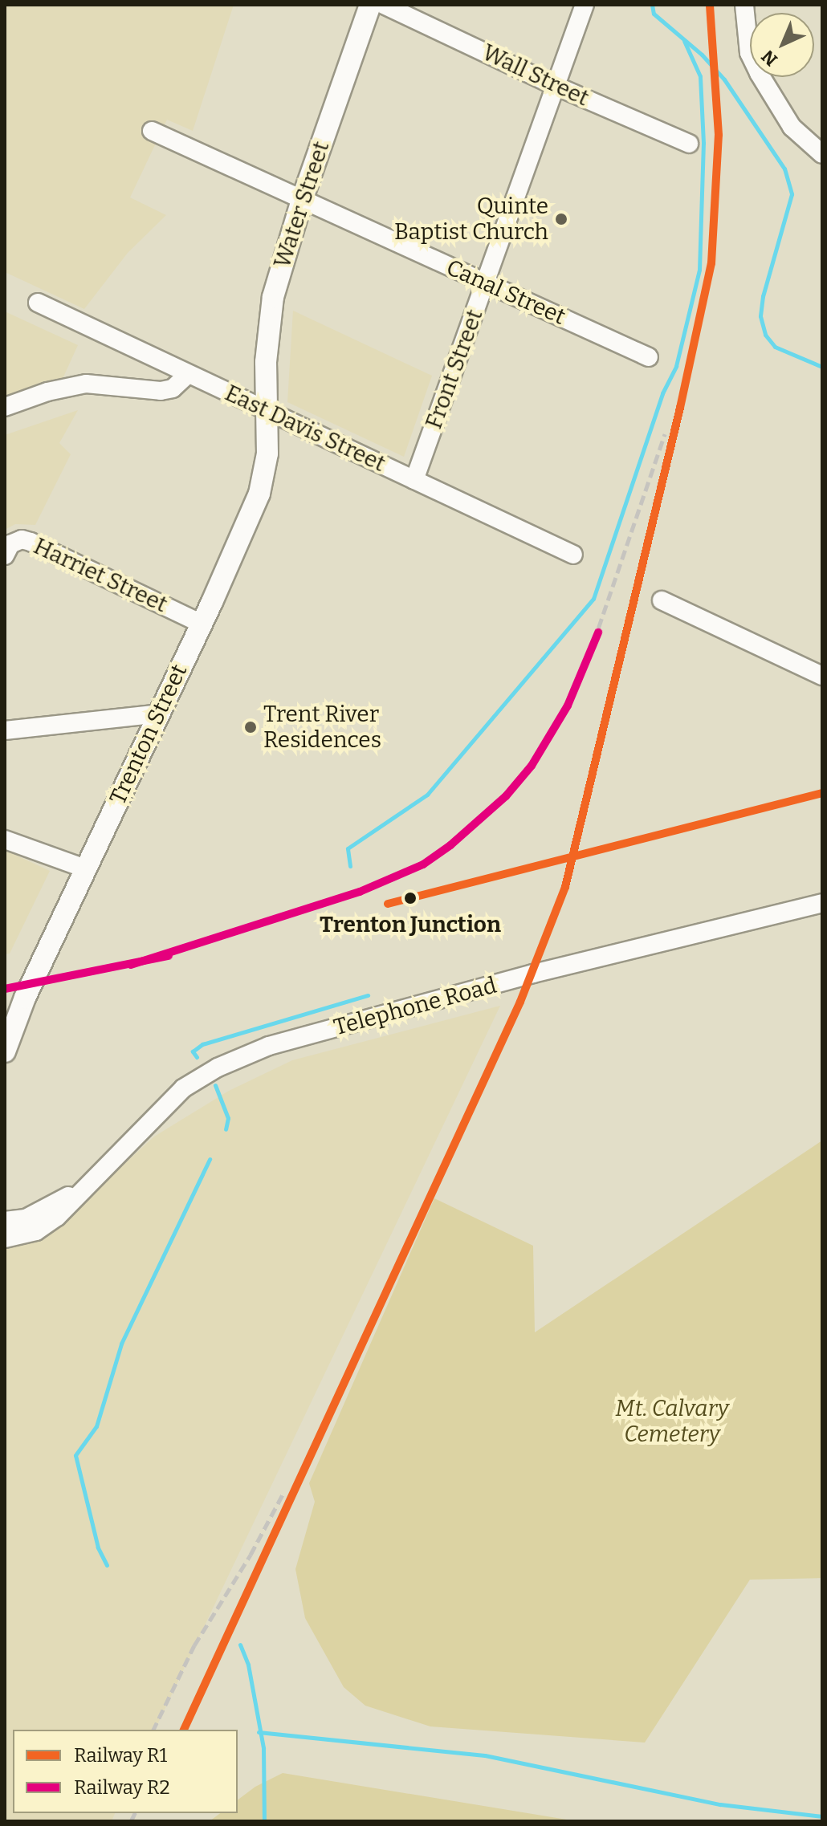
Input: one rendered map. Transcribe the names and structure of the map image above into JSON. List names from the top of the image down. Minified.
{"streets":{"main road":["Water Street","Trenton Street"],"street":["Wall Street","Canal Street","Front Street","East Davis Street","Harriet Street","Telephone Road"]},"crossings":[["Wall Street","Front Street"],["Water Street","Canal Street"],["Water Street","East Davis Street"],["Water Street","Trenton Street"],["Canal Street","Front Street"],["Front Street","East Davis Street"],["East Davis Street","Trenton Street"],["Harriet Street","Trenton Street"]],"parks":["Mt. Calvary Cemetery"],"places":["Quinte Baptist Church","Trent River Residences","Trenton Junction"],"lines":["rail line R1","rail line R2"],"legend":["Railway R1","Railway R2"],"north":"bottom left"}
